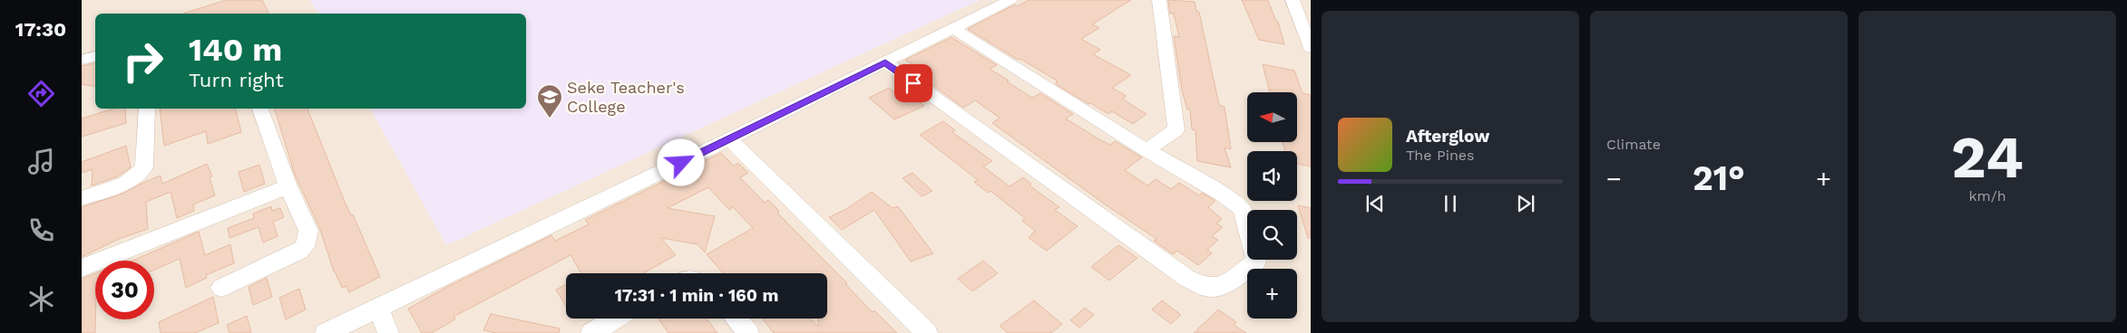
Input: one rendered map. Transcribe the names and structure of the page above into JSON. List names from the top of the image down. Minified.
{"places":{"school or university":["Seke Teacher's College"]},"north":"left","page":{"tabs":"17:30","tile":["Climate",["24","km/h"]],"turn":["140 m","Turn right"],"map_buttons":"+","song":["Afterglow","The Pines"],"heat":["−","21°","+"],"limit":"30","trip":"17:31 · 1 min · 160 m"}}
